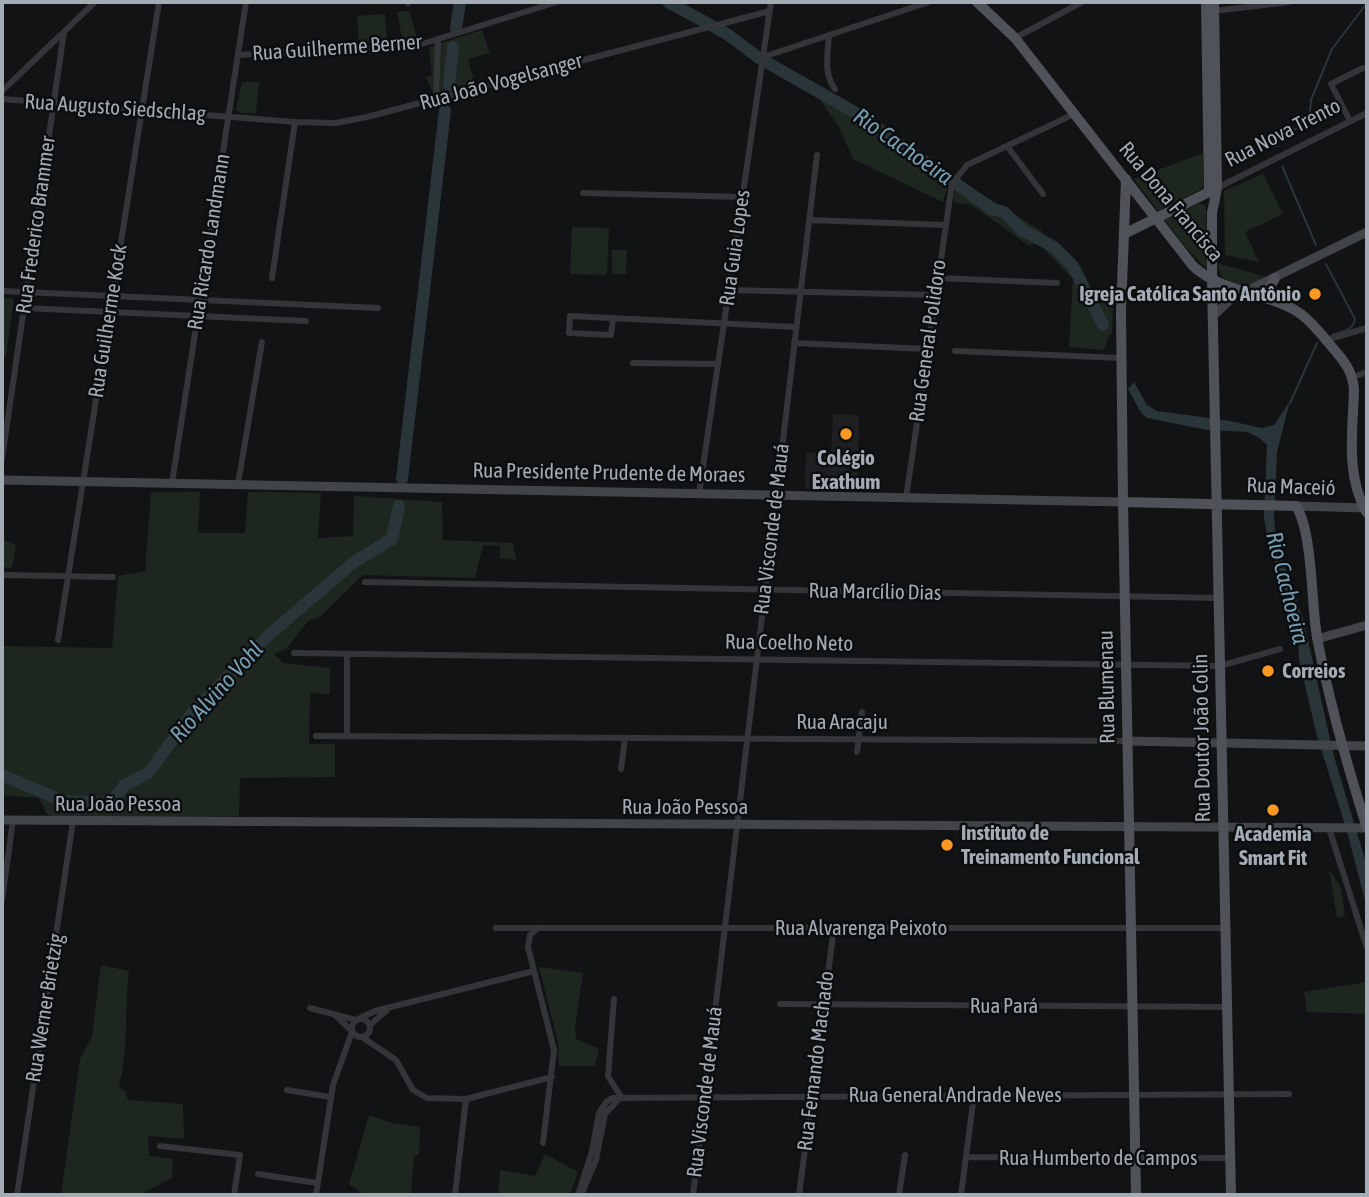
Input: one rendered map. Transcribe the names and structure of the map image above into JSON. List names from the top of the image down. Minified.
{"streets":{"main road":["Rua Nova Trento","Rua Dona Francisca","Rua Presidente Prudente de Moraes","Rua Maceió","Rua Blumenau","Rua Doutor João Colin"],"street":["Rua Guilherme Berner","Rua João Vogelsanger","Rua Augusto Siedschlag","Rua Frederico Brammer","Rua Ricardo Landmann","Rua Guia Lopes","Rua Guilherme Kock","Rua General Polidoro","Rua Visconde de Mauá","Rua Marcílio Dias","Rua Coelho Neto","Rua Aracaju","Rua João Pessoa","Rua Alvarenga Peixoto","Rua Pará","Rua Werner Brietzig","Rua Fernando Machado","Rua General Andrade Neves","Rua Humberto de Campos"]},"crossings":[["Rua Guilherme Berner","Rua Ricardo Landmann"],["Rua João Vogelsanger","Rua Augusto Siedschlag"],["Rua João Vogelsanger","Rua Ricardo Landmann"],["Rua João Vogelsanger","Rua Guia Lopes"],["Rua Augusto Siedschlag","Rua Frederico Brammer"],["Rua Augusto Siedschlag","Rua Ricardo Landmann"],["Rua Augusto Siedschlag","Rua Guilherme Kock"],["Rua Nova Trento","Rua Dona Francisca"],["Rua Nova Trento","Rua Blumenau"],["Rua Nova Trento","Rua Doutor João Colin"],["Rua Dona Francisca","Rua Blumenau"],["Rua Dona Francisca","Rua Doutor João Colin"],["Rua Ricardo Landmann","Rua Presidente Prudente de Moraes"],["Rua Guia Lopes","Rua Presidente Prudente de Moraes"],["Rua Guilherme Kock","Rua Presidente Prudente de Moraes"],["Rua General Polidoro","Rua Presidente Prudente de Moraes"],["Rua Presidente Prudente de Moraes","Rua Maceió"],["Rua Presidente Prudente de Moraes","Rua Visconde de Mauá"],["Rua Presidente Prudente de Moraes","Rua Blumenau"],["Rua Presidente Prudente de Moraes","Rua Doutor João Colin"],["Rua Maceió","Rua Doutor João Colin"],["Rua Visconde de Mauá","Rua Marcílio Dias"],["Rua Visconde de Mauá","Rua Coelho Neto"],["Rua Visconde de Mauá","Rua Aracaju"],["Rua Visconde de Mauá","Rua João Pessoa"],["Rua Visconde de Mauá","Rua Alvarenga Peixoto"],["Rua Visconde de Mauá","Rua General Andrade Neves"],["Rua Marcílio Dias","Rua Blumenau"],["Rua Marcílio Dias","Rua Doutor João Colin"],["Rua Coelho Neto","Rua Blumenau"],["Rua Coelho Neto","Rua Doutor João Colin"],["Rua Blumenau","Rua Aracaju"],["Rua Blumenau","Rua João Pessoa"],["Rua Blumenau","Rua Alvarenga Peixoto"],["Rua Blumenau","Rua Pará"],["Rua Blumenau","Rua General Andrade Neves"],["Rua Blumenau","Rua Humberto de Campos"],["Rua Aracaju","Rua Doutor João Colin"],["Rua Doutor João Colin","Rua João Pessoa"],["Rua Doutor João Colin","Rua Alvarenga Peixoto"],["Rua Doutor João Colin","Rua Pará"],["Rua Doutor João Colin","Rua General Andrade Neves"],["Rua Doutor João Colin","Rua Humberto de Campos"],["Rua João Pessoa","Rua Werner Brietzig"],["Rua Alvarenga Peixoto","Rua Fernando Machado"],["Rua Pará","Rua Fernando Machado"],["Rua Fernando Machado","Rua General Andrade Neves"]],"water":["Rio Cachoeira","Rio Alvino Vohl"],"places":["Igreja Católica Santo Antônio","Colégio Exathum","Correios","Academia Smart Fit","Instituto de Treinamento Funcional"]}
